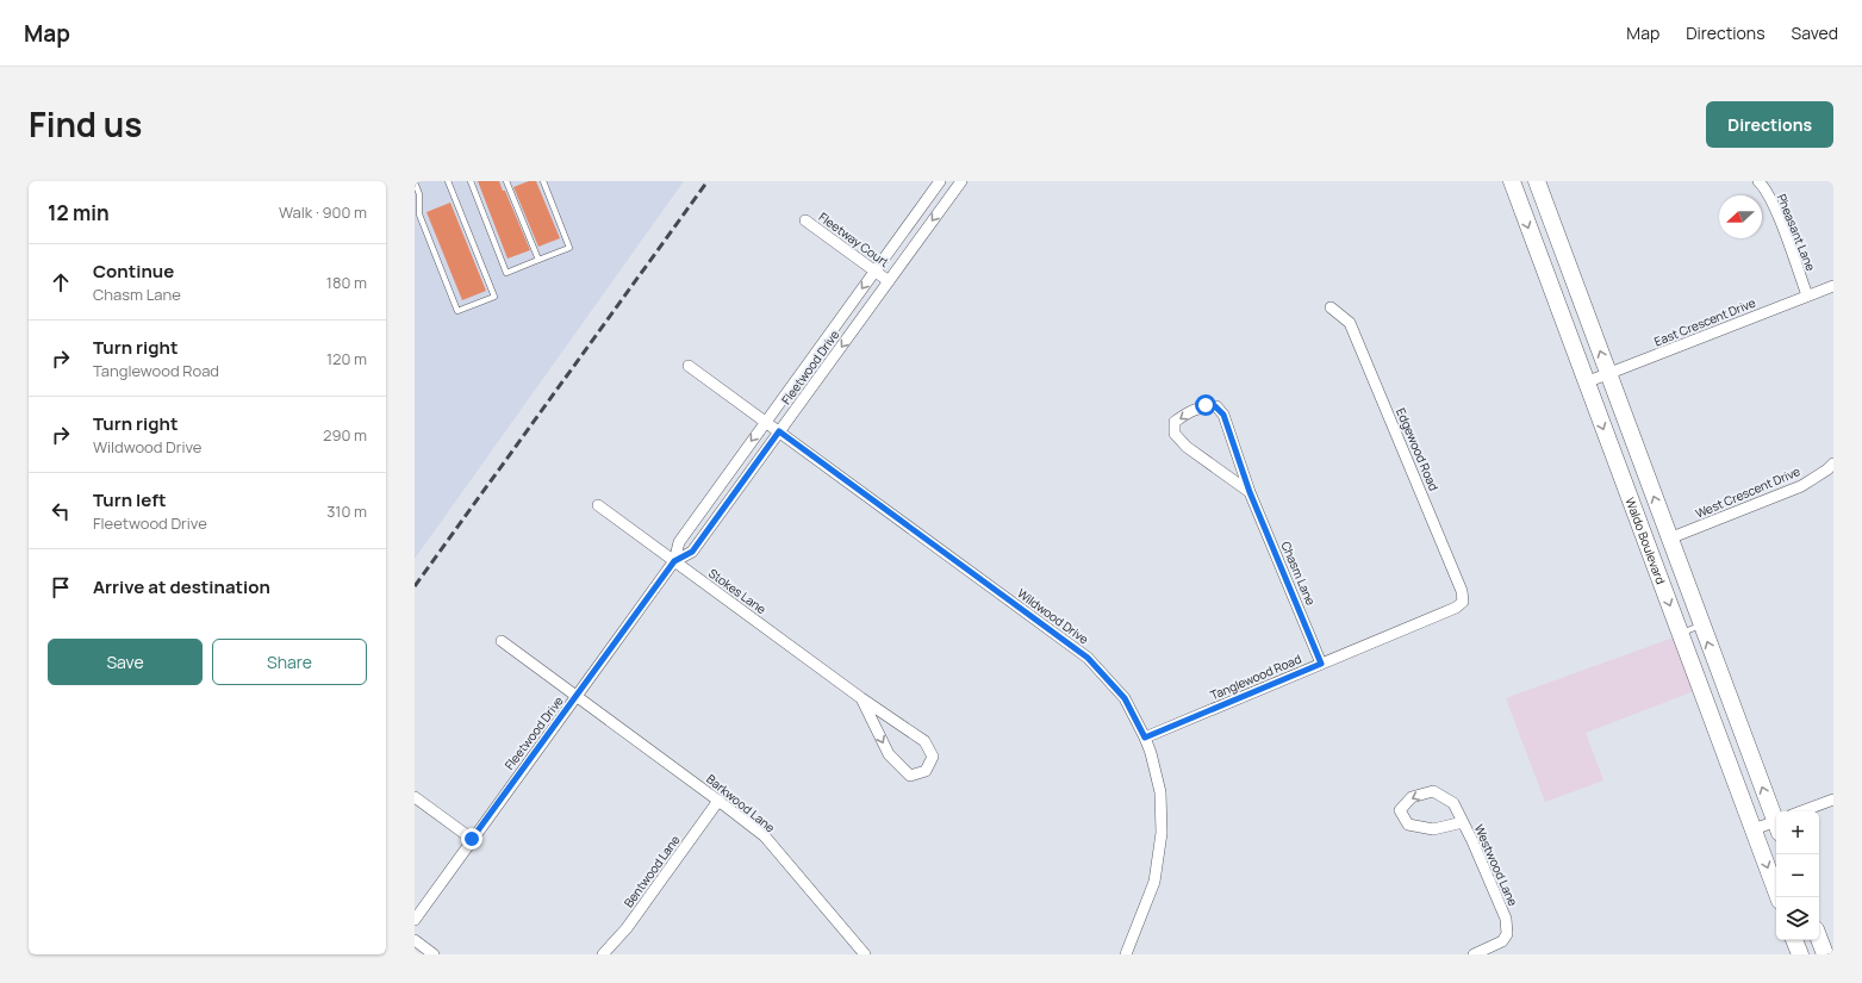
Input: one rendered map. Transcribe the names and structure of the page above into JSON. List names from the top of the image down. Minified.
{"streets":{"main road":["Waldo Boulevard"],"street":["Pheasant Lane","Fleetway Court","East Crescent Drive","Fleetwood Drive","Edgewood Road","West Crescent Drive","Chasm Lane","Stokes Lane","Wildwood Drive","Tanglewood Road","Barkwood Lane","Westwood Lane","Bentwood Lane"]},"crossings":[["Pheasant Lane","East Crescent Drive"],["Fleetway Court","Fleetwood Drive"],["East Crescent Drive","Waldo Boulevard"],["Fleetwood Drive","Stokes Lane"],["Fleetwood Drive","Wildwood Drive"],["Fleetwood Drive","Barkwood Lane"],["Edgewood Road","Tanglewood Road"],["West Crescent Drive","Waldo Boulevard"],["Chasm Lane","Tanglewood Road"],["Wildwood Drive","Tanglewood Road"],["Barkwood Lane","Bentwood Lane"]],"north":"left","page":{"header":"Map","nav":["Map","Directions","Saved"],"title":"Find us","buttons":["Directions",["Save","Share"]],"heading":["12 min","Walk · 900 m"],"list":[["Continue","Chasm Lane","180 m"],["Turn right","Tanglewood Road","120 m"],["Turn right","Wildwood Drive","290 m"],["Turn left","Fleetwood Drive","310 m"],"Arrive at destination"],"map_buttons":["+","−"]}}
